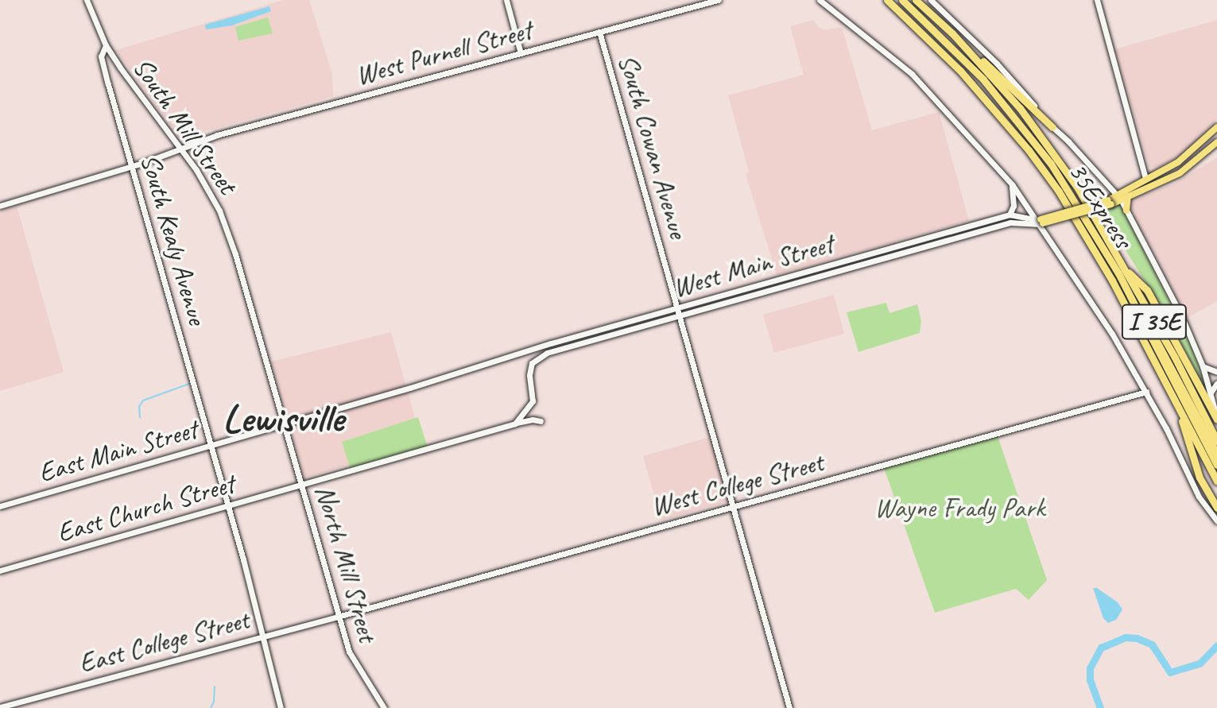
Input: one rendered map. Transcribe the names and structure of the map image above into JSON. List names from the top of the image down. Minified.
{"streets":{"highway":["35Express","I 35E"],"main road":["West Purnell Street","South Mill Street","South Cowan Avenue","South Kealy Avenue","West Main Street","East Main Street","West College Street","East Church Street","North Mill Street","East College Street"]},"crossings":[["West Purnell Street","South Mill Street"],["West Purnell Street","South Cowan Avenue"],["West Purnell Street","South Kealy Avenue"],["South Mill Street","South Kealy Avenue"],["South Mill Street","West Main Street"],["South Mill Street","East Main Street"],["South Mill Street","North Mill Street"],["South Cowan Avenue","West Main Street"],["South Cowan Avenue","West College Street"],["South Kealy Avenue","East Main Street"],["South Kealy Avenue","East Church Street"],["South Kealy Avenue","East College Street"],["West Main Street","East Main Street"],["West Main Street","East Church Street"],["West Main Street","North Mill Street"],["East Main Street","North Mill Street"],["West College Street","North Mill Street"],["West College Street","East College Street"],["East Church Street","North Mill Street"],["North Mill Street","East College Street"]],"districts":["Lewisville"],"parks":["Wayne Frady Park"]}
